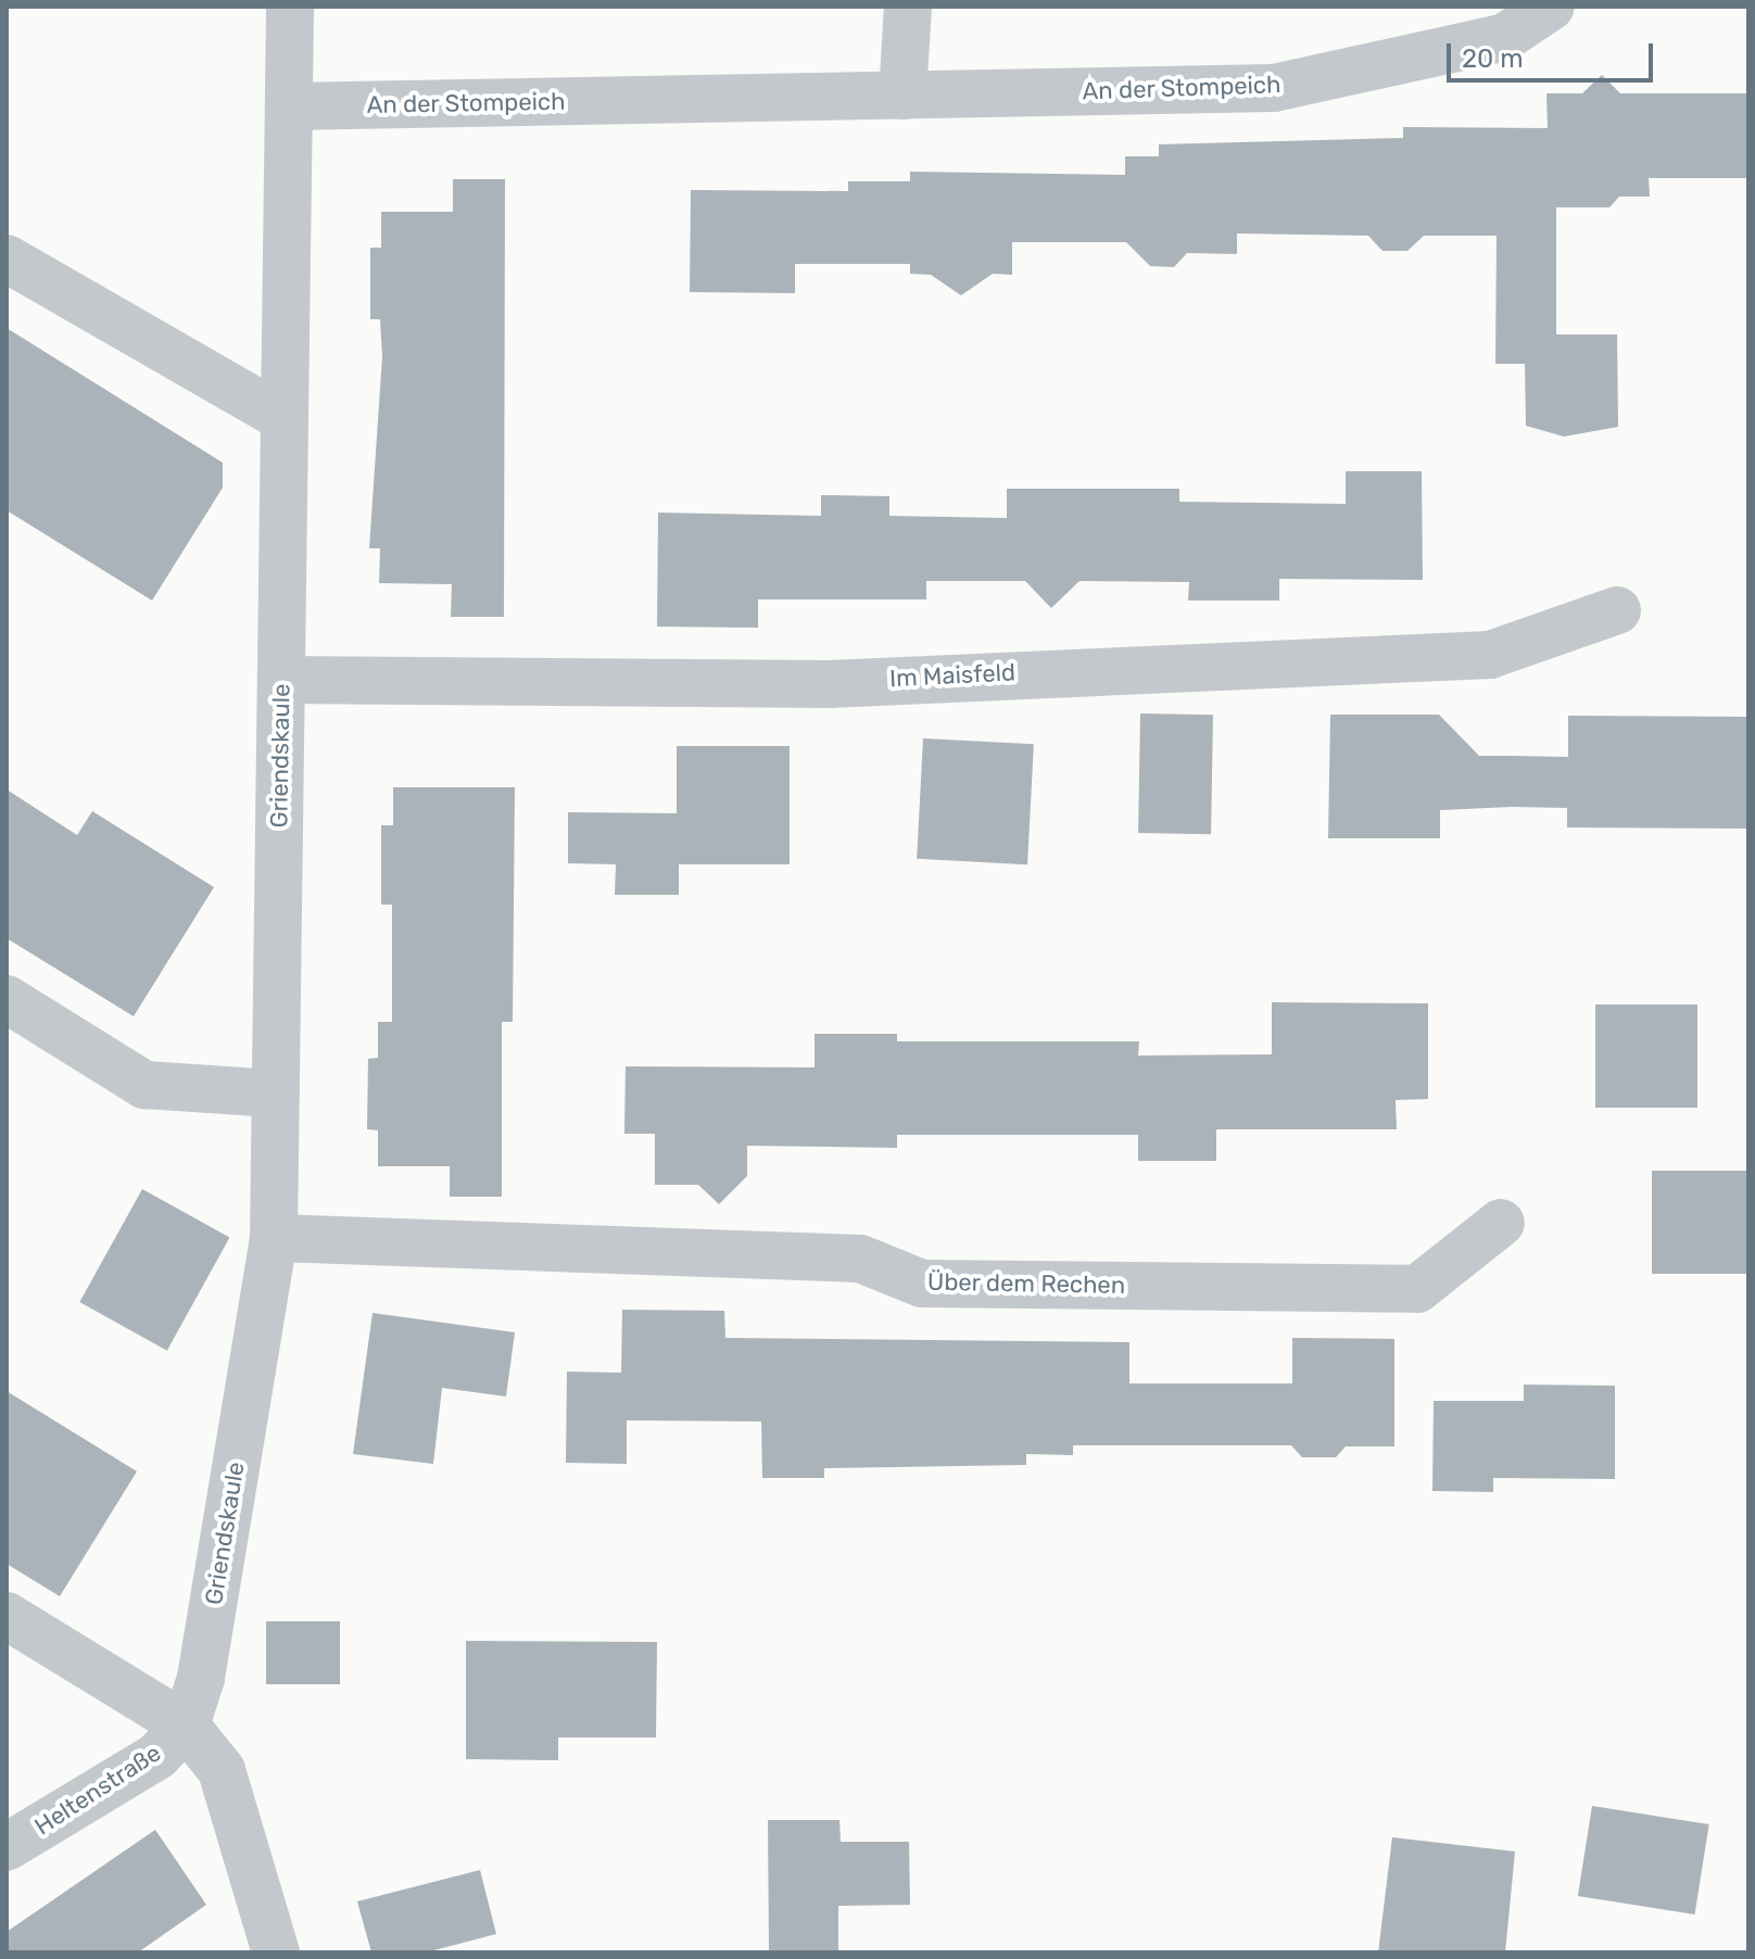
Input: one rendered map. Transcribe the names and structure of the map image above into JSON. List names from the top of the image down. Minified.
{"streets":{"street":["An der Stompeich","Im Maisfeld","Griendskaule","Über dem Rechen","Heltenstraße"]},"crossings":[["An der Stompeich","Griendskaule"],["Im Maisfeld","Griendskaule"],["Griendskaule","Über dem Rechen"],["Griendskaule","Heltenstraße"]],"scale_bar":"20 m"}
